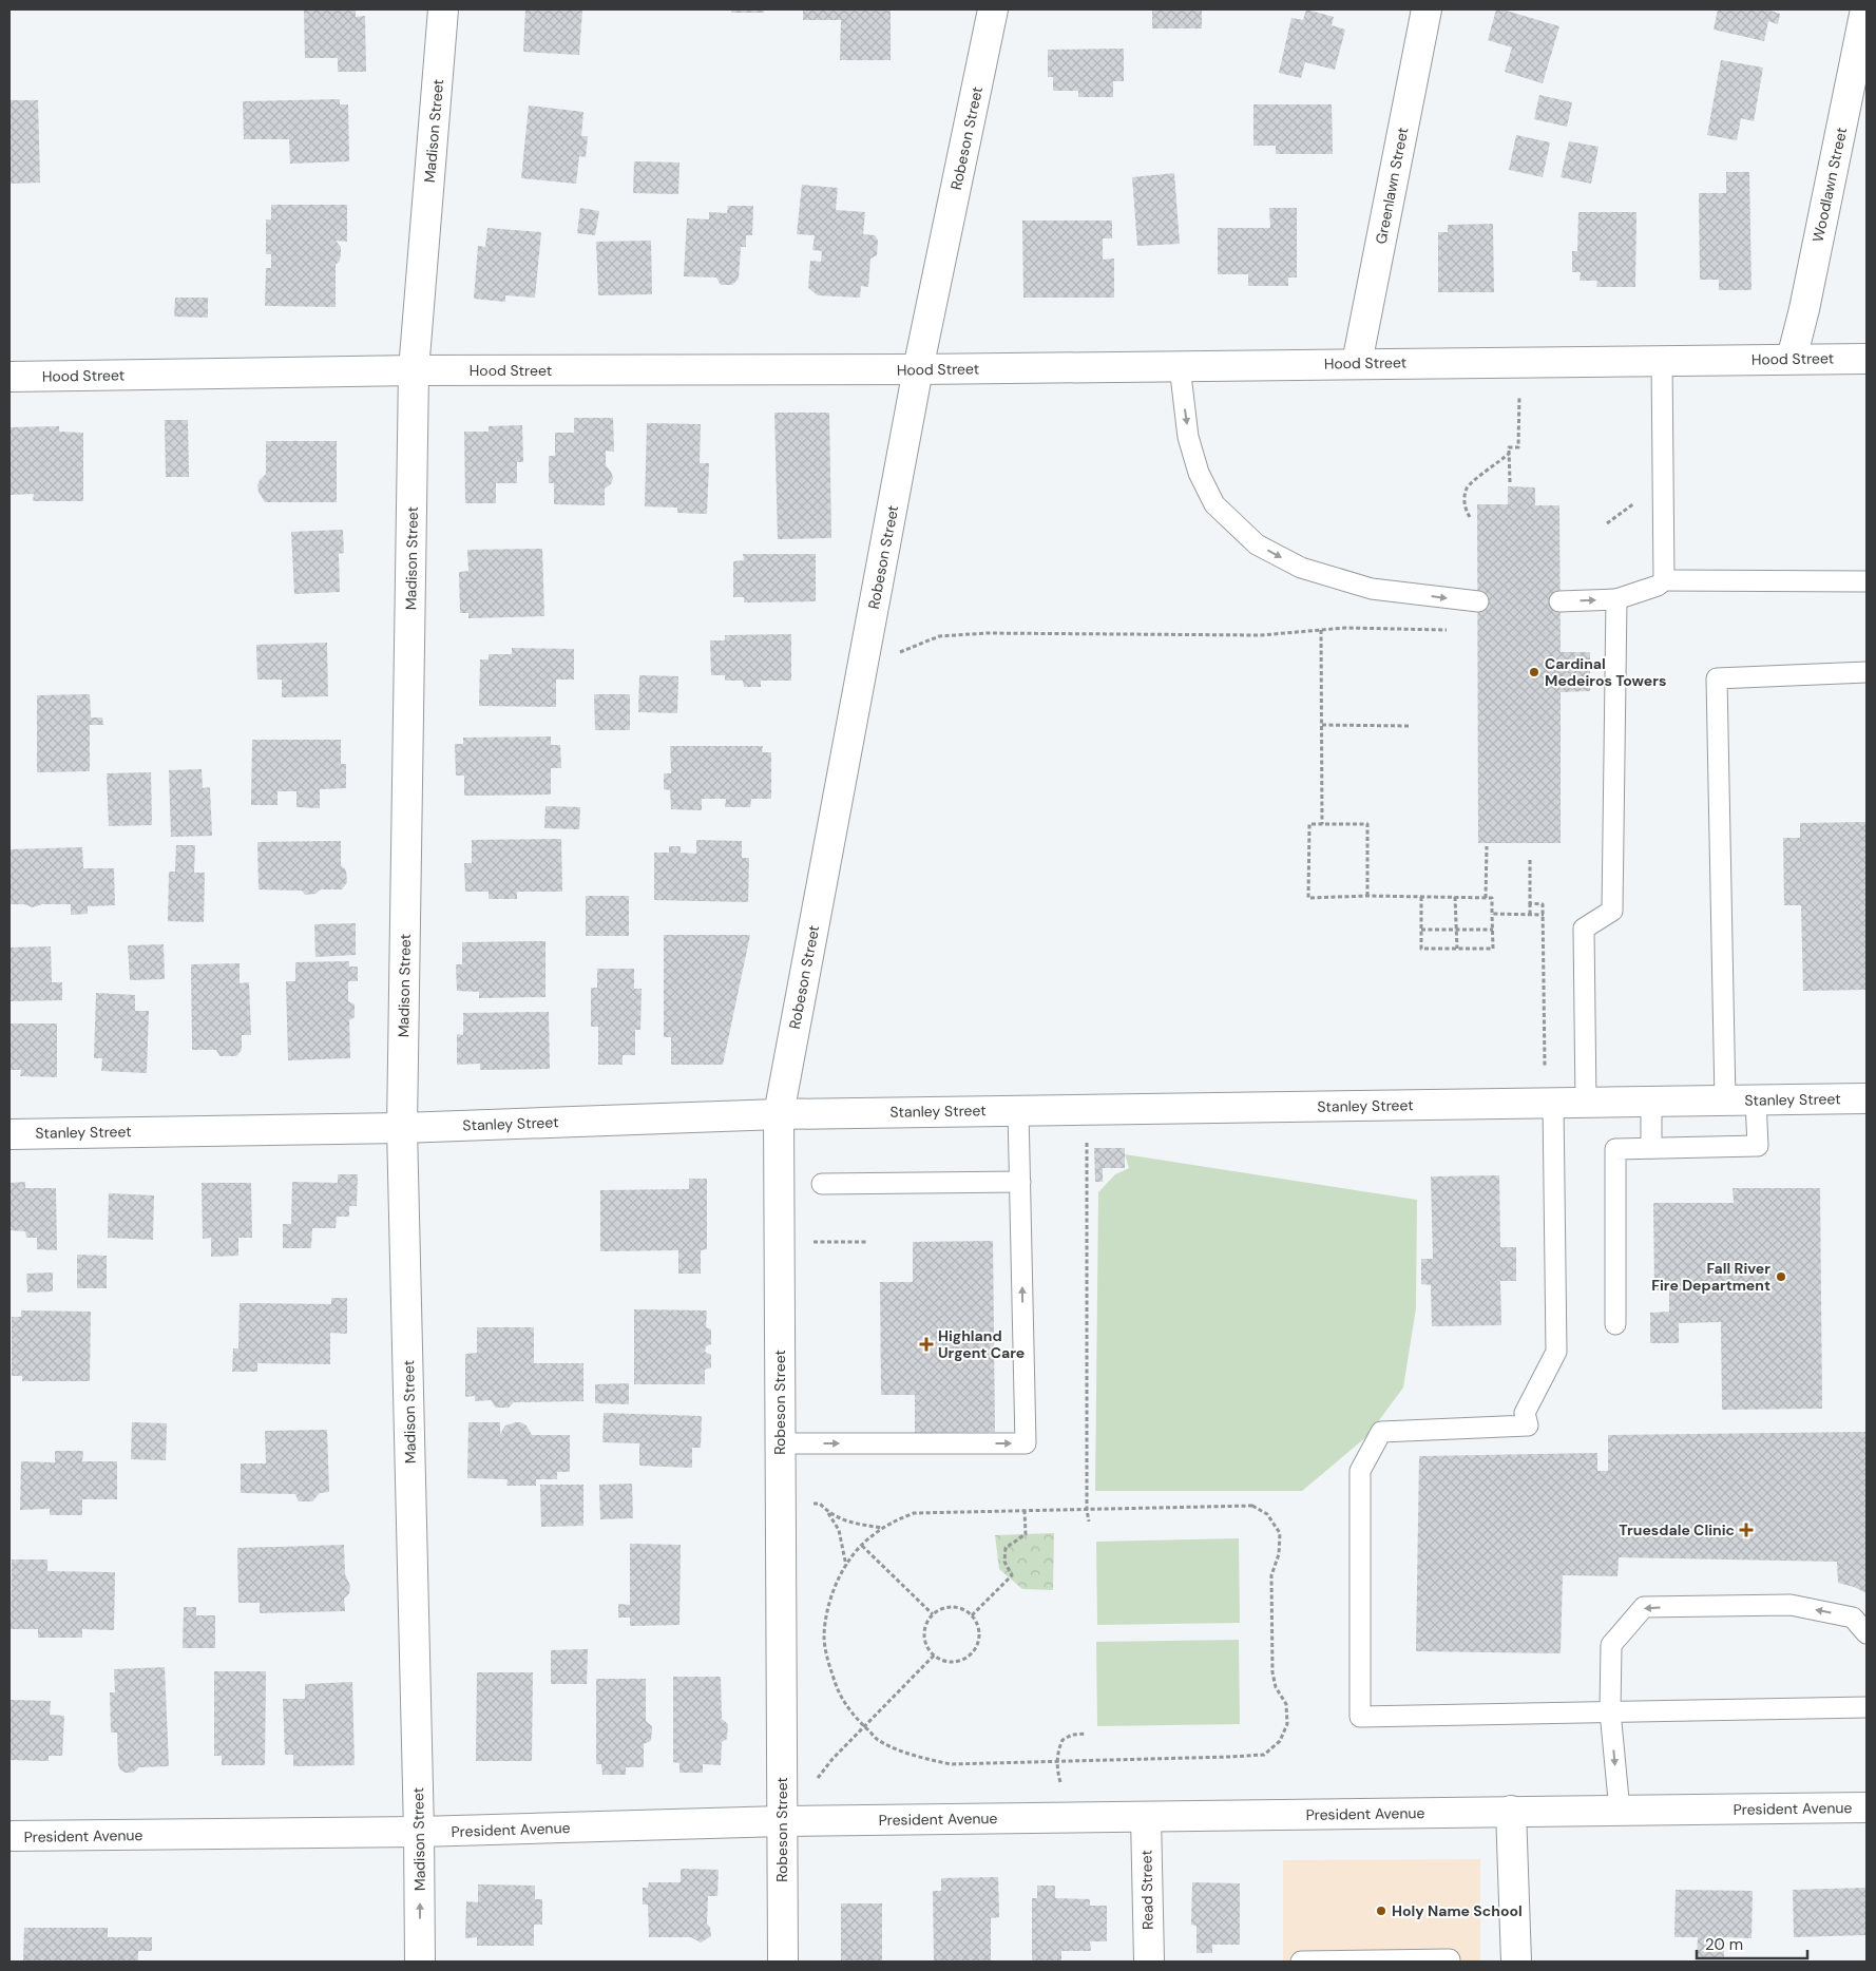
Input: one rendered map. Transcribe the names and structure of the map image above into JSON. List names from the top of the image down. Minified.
{"streets":{"street":["Madison Street","Robeson Street","Woodlawn Street","Greenlawn Street","Hood Street","Stanley Street","President Avenue","Read Street"]},"crossings":[["Madison Street","Hood Street"],["Madison Street","Stanley Street"],["Madison Street","President Avenue"],["Robeson Street","Hood Street"],["Robeson Street","Stanley Street"],["Robeson Street","President Avenue"],["Woodlawn Street","Hood Street"],["Greenlawn Street","Hood Street"],["President Avenue","Read Street"]],"places":{"other":["Cardinal Medeiros Towers","Fall River Fire Department","Holy Name School"],"health":["Highland Urgent Care","Truesdale Clinic"]},"scale_bar":"20 m"}
